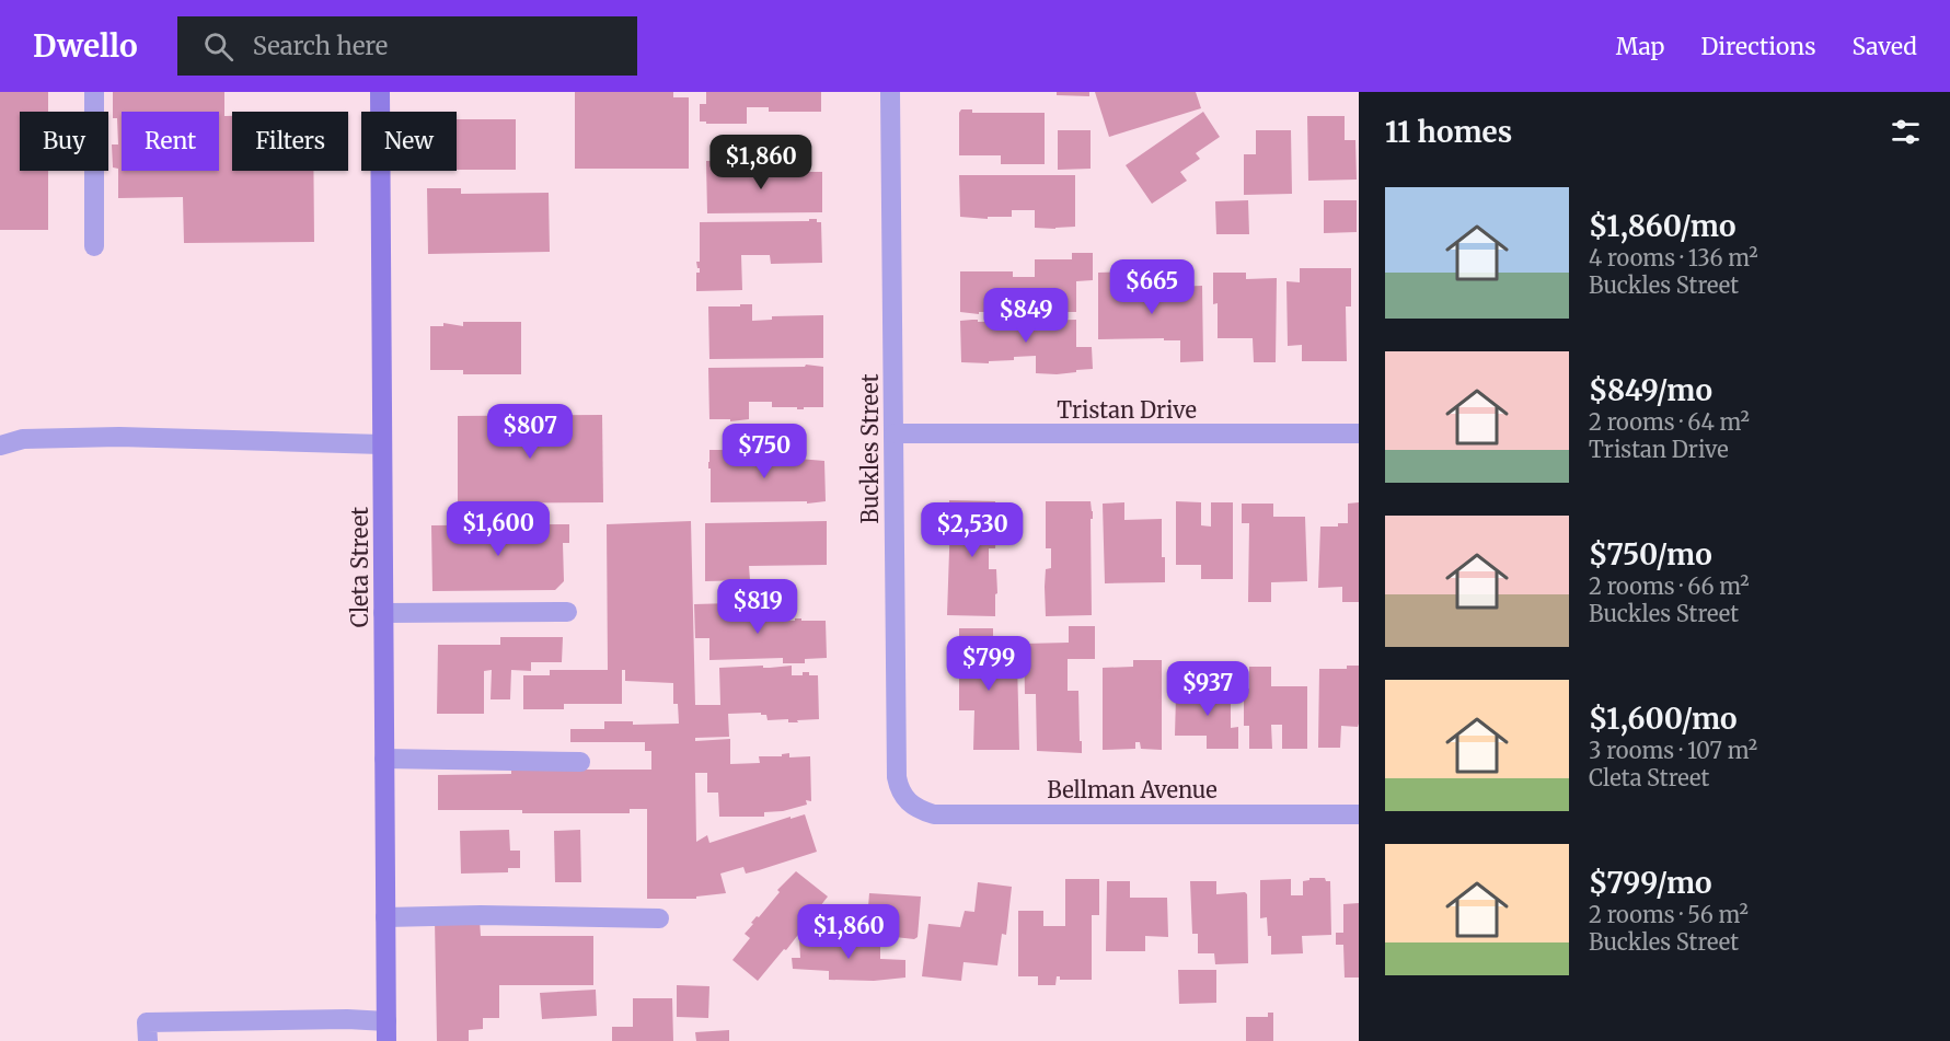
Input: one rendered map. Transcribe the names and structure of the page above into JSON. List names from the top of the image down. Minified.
{"streets":{"street":["Tristan Drive","Buckles Street","Cleta Street","Bellman Avenue"]},"crossings":[["Tristan Drive","Buckles Street"],["Buckles Street","Bellman Avenue"]],"page":{"header":"Dwello","search":"Search here","nav":["Map","Directions","Saved"],"heading":"11 homes","chip":["Buy","Rent","Filters","New"],"price":["$1,860","$665","$849","$807","$750","$1,600","$2,530","$819","$799","$937","$1,860"],"list":[{"name":"$1,860/mo","note":"4 rooms · 136 m² · Buckles Street"},{"name":"$849/mo","note":"2 rooms · 64 m² · Tristan Drive"},{"name":"$750/mo","note":"2 rooms · 66 m² · Buckles Street"},{"name":"$1,600/mo","note":"3 rooms · 107 m² · Cleta Street"},{"name":"$799/mo","note":"2 rooms · 56 m² · Buckles Street"}]}}
